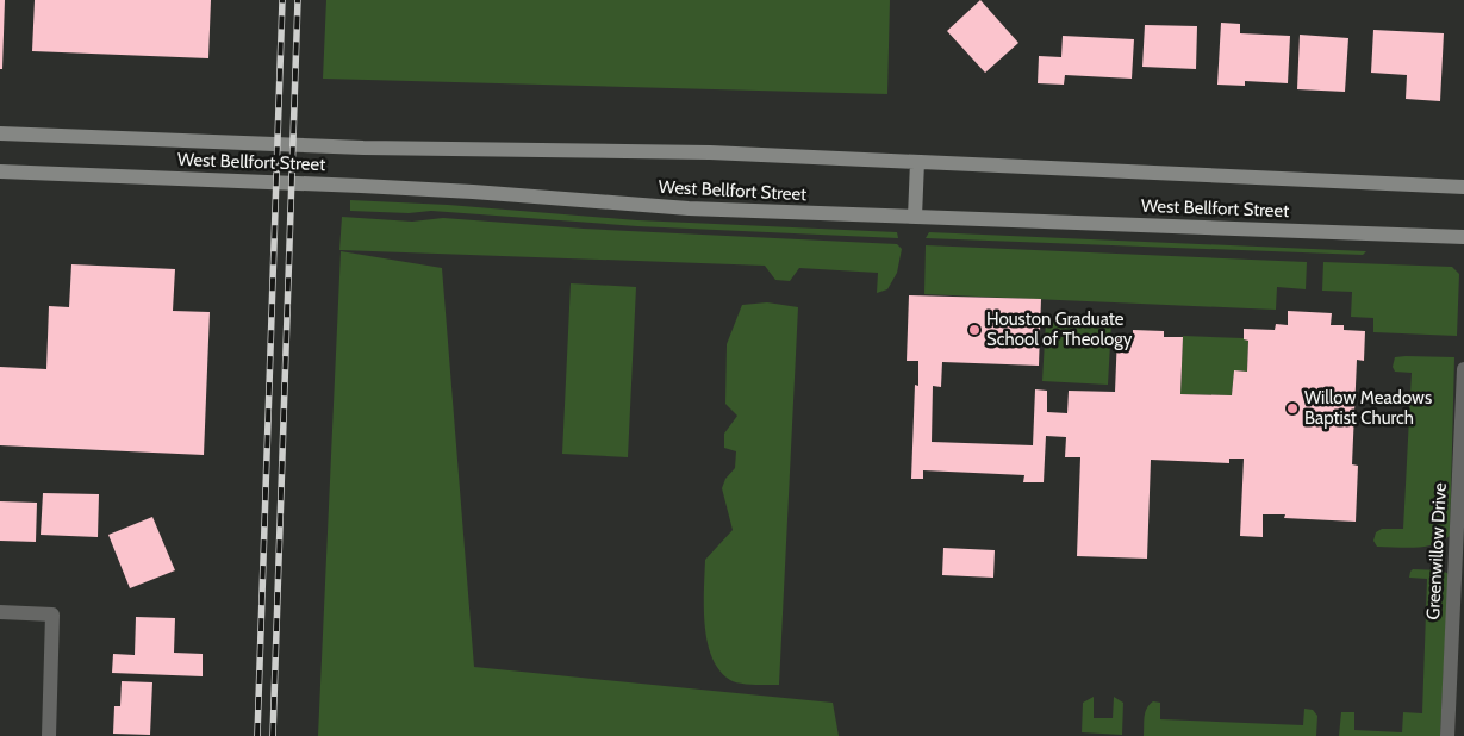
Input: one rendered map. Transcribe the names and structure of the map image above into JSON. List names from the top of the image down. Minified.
{"streets":{"main road":["West Bellfort Street"],"street":["Greenwillow Drive"]},"places":["Houston Graduate School of Theology","Willow Meadows Baptist Church"]}
